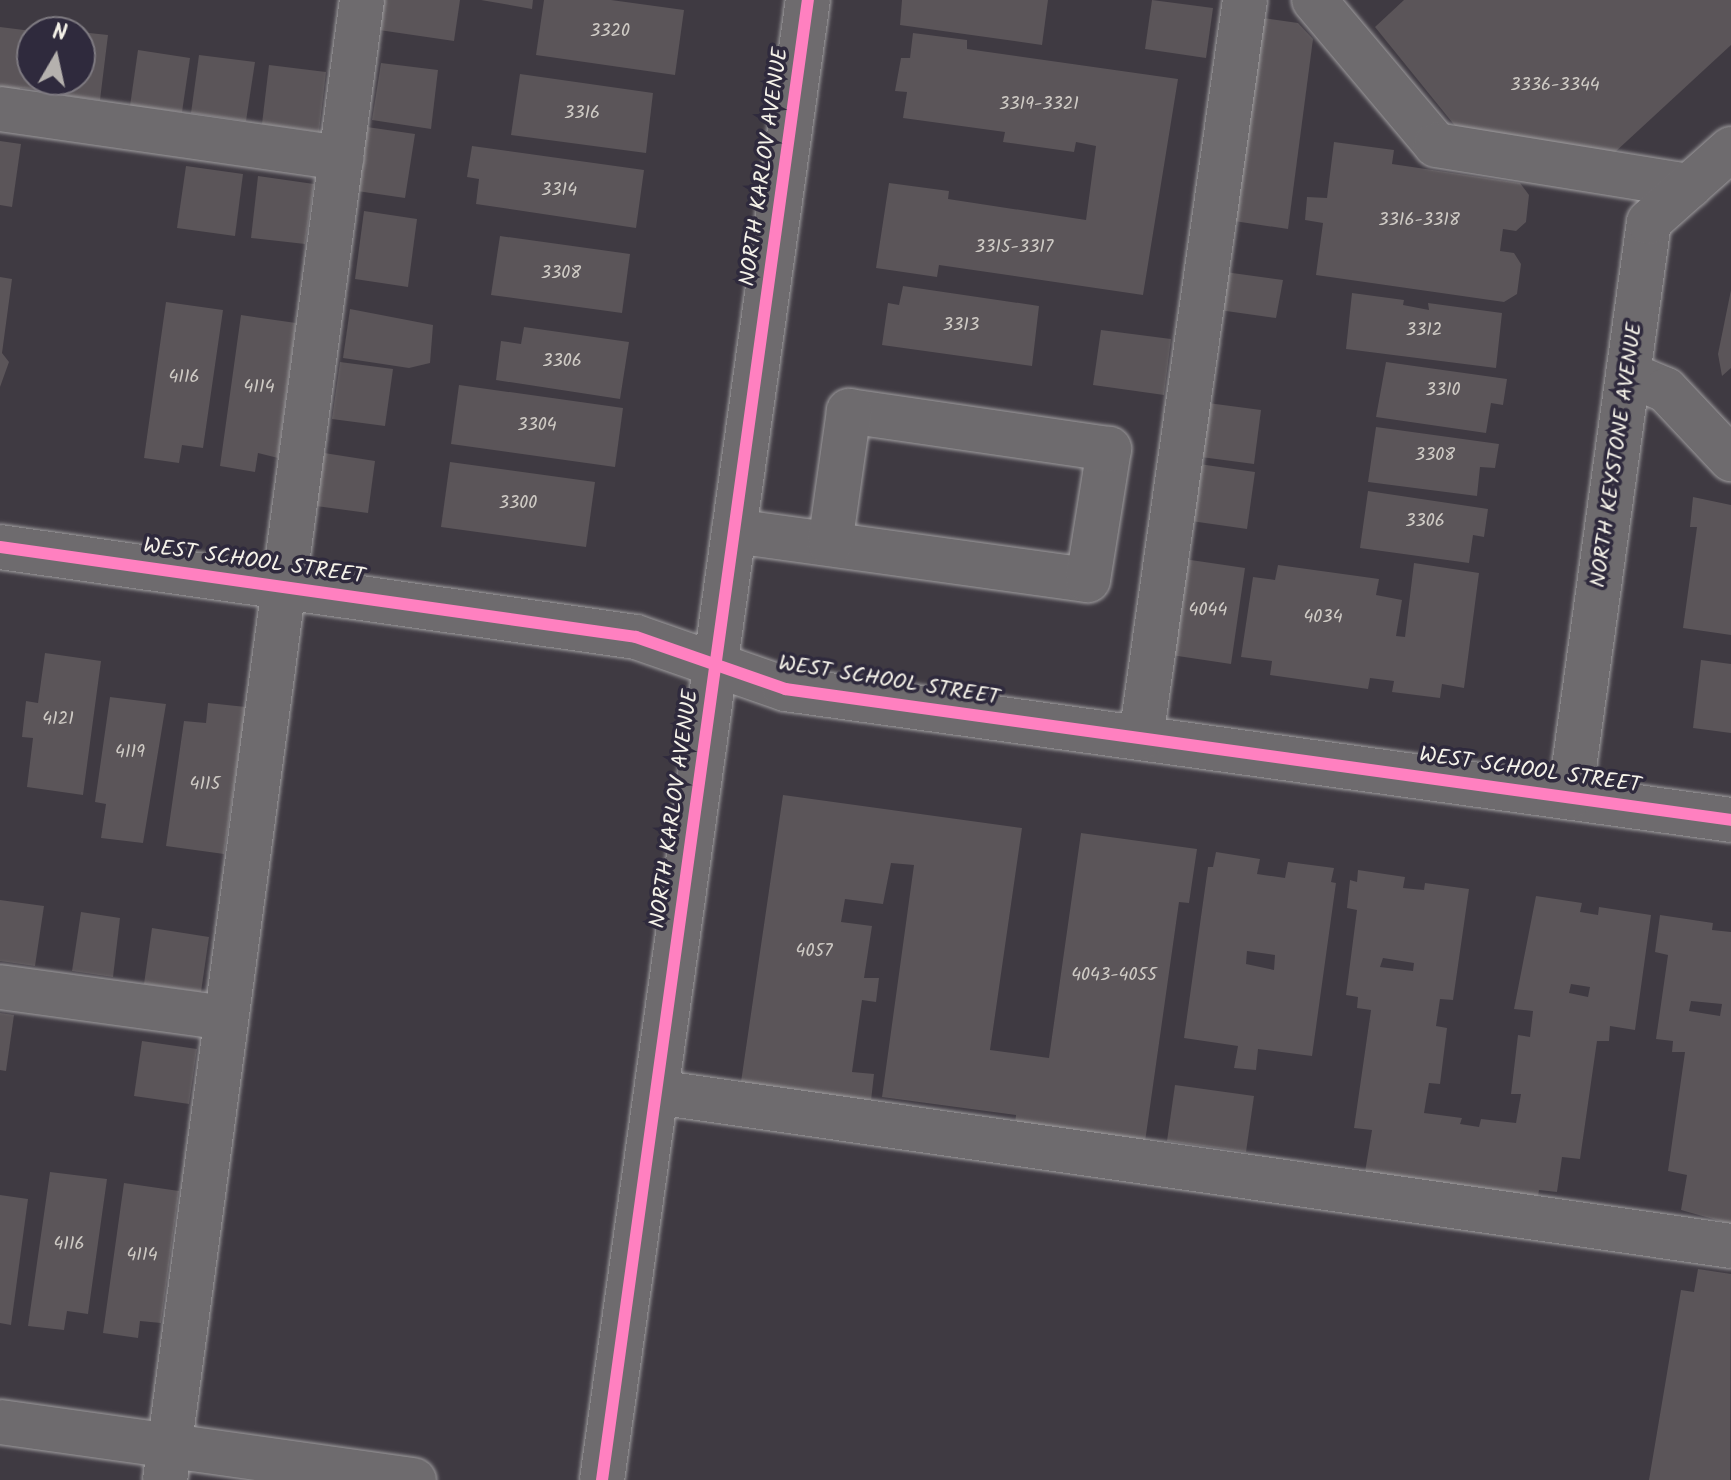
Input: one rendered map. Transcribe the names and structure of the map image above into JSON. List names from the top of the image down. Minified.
{"streets":{"street":["NORTH KARLOV AVENUE","NORTH KEYSTONE AVENUE","WEST SCHOOL STREET"]},"crossings":[["NORTH KARLOV AVENUE","WEST SCHOOL STREET"],["NORTH KEYSTONE AVENUE","WEST SCHOOL STREET"]],"house_numbers":["3320","3336-3344","3319-3321","3316","3314","3316-3318","3315-3317","3308","3313","3312","3306","4116","4114","3310","3304","3308","3300","3306","4044","4034","4121","4119","4115","4057","4043-4055","4116","4114"],"north":"top"}
